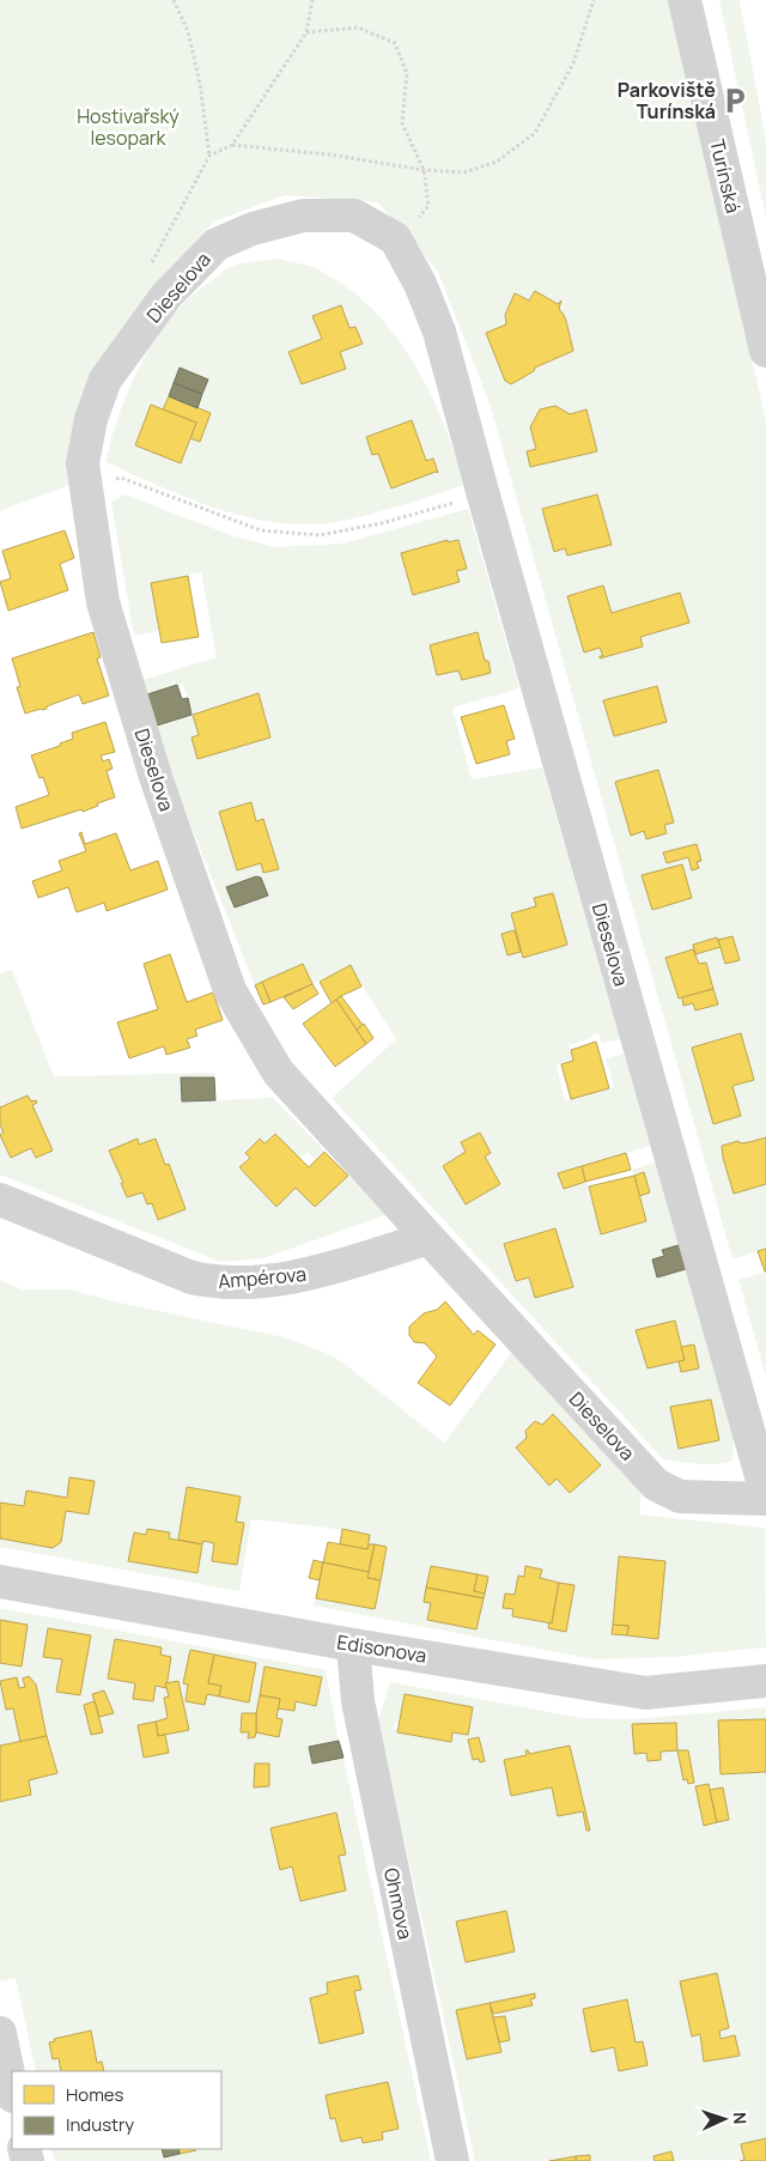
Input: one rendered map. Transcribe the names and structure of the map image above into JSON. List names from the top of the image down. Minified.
{"streets":{"street":["Turínská","Dieselova","Ampérova","Edisonova","Ohmova"]},"crossings":[["Dieselova","Ampérova"],["Edisonova","Ohmova"]],"parks":["Hostivařský lesopark"],"places":{"parking":["Parkoviště Turínská"]},"legend":["Homes","Industry"],"north":"right"}
